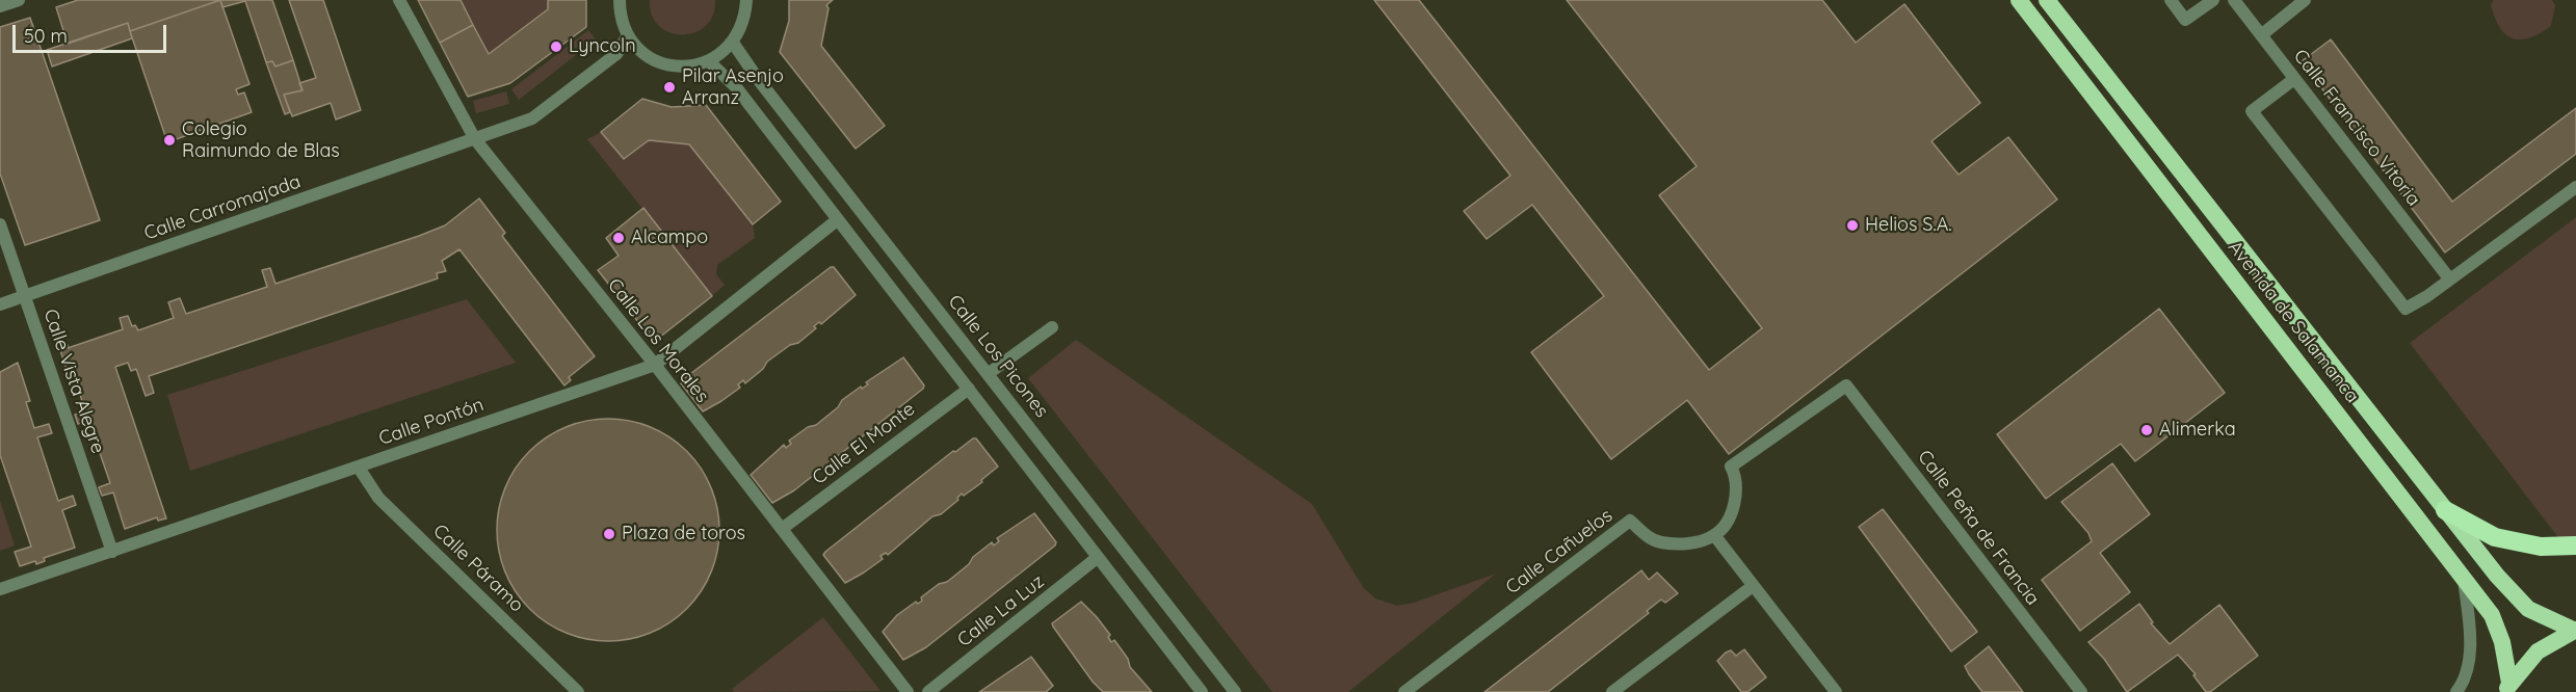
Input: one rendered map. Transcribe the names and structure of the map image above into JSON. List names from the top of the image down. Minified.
{"streets":{"highway":["Avenida de Salamanca"],"street":["Calle Francisco Vitoria","Calle Carromajada","Calle Los Morales","Calle Los Picones","Calle Vista Alegre","Calle Pontón","Calle El Monte","Calle Peña de Francia","Calle Cañuelos","Calle Páramo","Calle La Luz"]},"crossings":[["Calle Carromajada","Calle Los Morales"],["Calle Carromajada","Calle Vista Alegre"],["Calle Los Morales","Calle Pontón"],["Calle Los Morales","Calle El Monte"],["Calle Vista Alegre","Calle Pontón"],["Calle Pontón","Calle Páramo"],["Calle Peña de Francia","Calle Cañuelos"]],"places":["Lyncoln","Pilar Asenjo Arranz","Colegio Raimundo de Blas","Helios S.A.","Alcampo","Alimerka","Plaza de toros"],"scale_bar":"50 m"}
